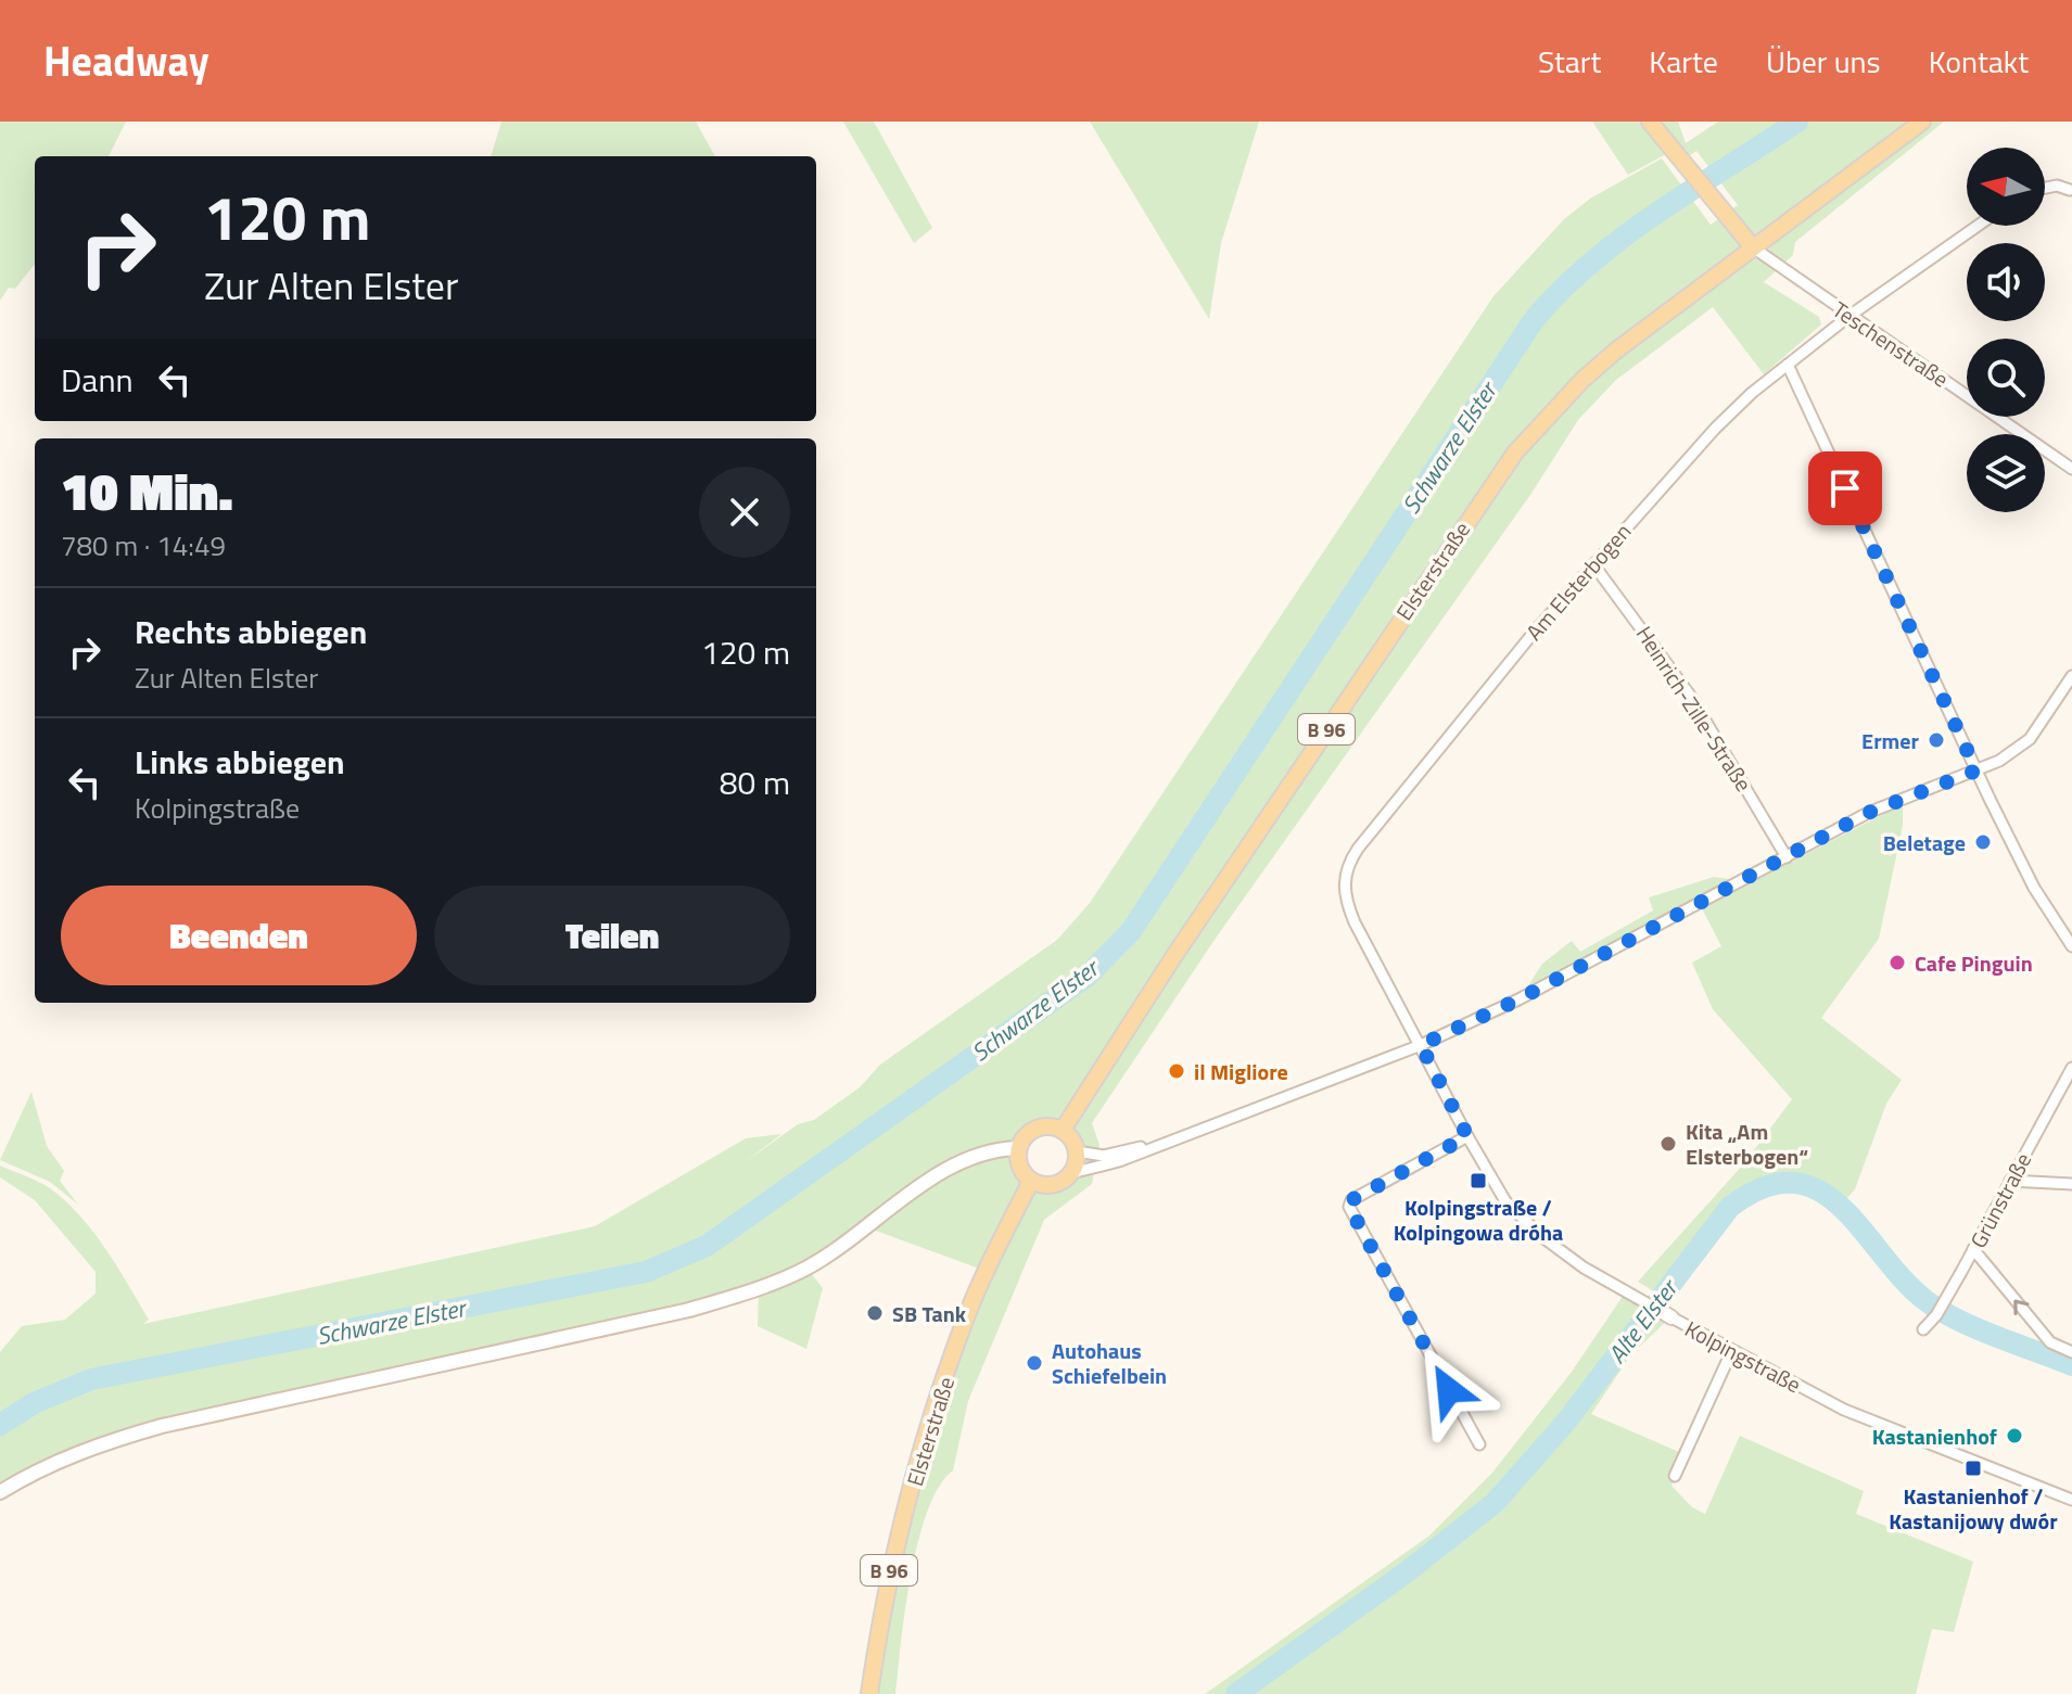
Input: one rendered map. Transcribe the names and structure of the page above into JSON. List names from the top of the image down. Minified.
{"streets":{"main road":["Elsterstraße","B 96"],"street":["Teschenstraße","Am Elsterbogen","Heinrich-Zille-Straße","Grünstraße","Kolpingstraße"]},"crossings":[["Teschenstraße","Elsterstraße"],["Teschenstraße","Am Elsterbogen"],["Am Elsterbogen","Heinrich-Zille-Straße"],["Am Elsterbogen","Kolpingstraße"]],"water":["Schwarze Elster","Alte Elster"],"places":{"other":["Ermer","Beletage","Cafe Pinguin","il Migliore","Kita „Am Elsterbogen“","SB Tank","Autohaus Schiefelbein","Kastanienhof"],"transit":["Kolpingstraße / Kolpingowa dróha","Kastanienhof / Kastanijowy dwór"]},"north":"left","page":{"header":"Headway","nav":["Start","Karte","Über uns","Kontakt"],"turn":["120 m","Zur Alten Elster"],"then":"Dann","heading":["10 Min.","780 m · 14:49"],"list":[{"name":"Rechts abbiegen","note":"Zur Alten Elster","value":"120 m"},{"name":"Links abbiegen","note":"Kolpingstraße","value":"80 m"}],"buttons":["Beenden","Teilen"]}}
